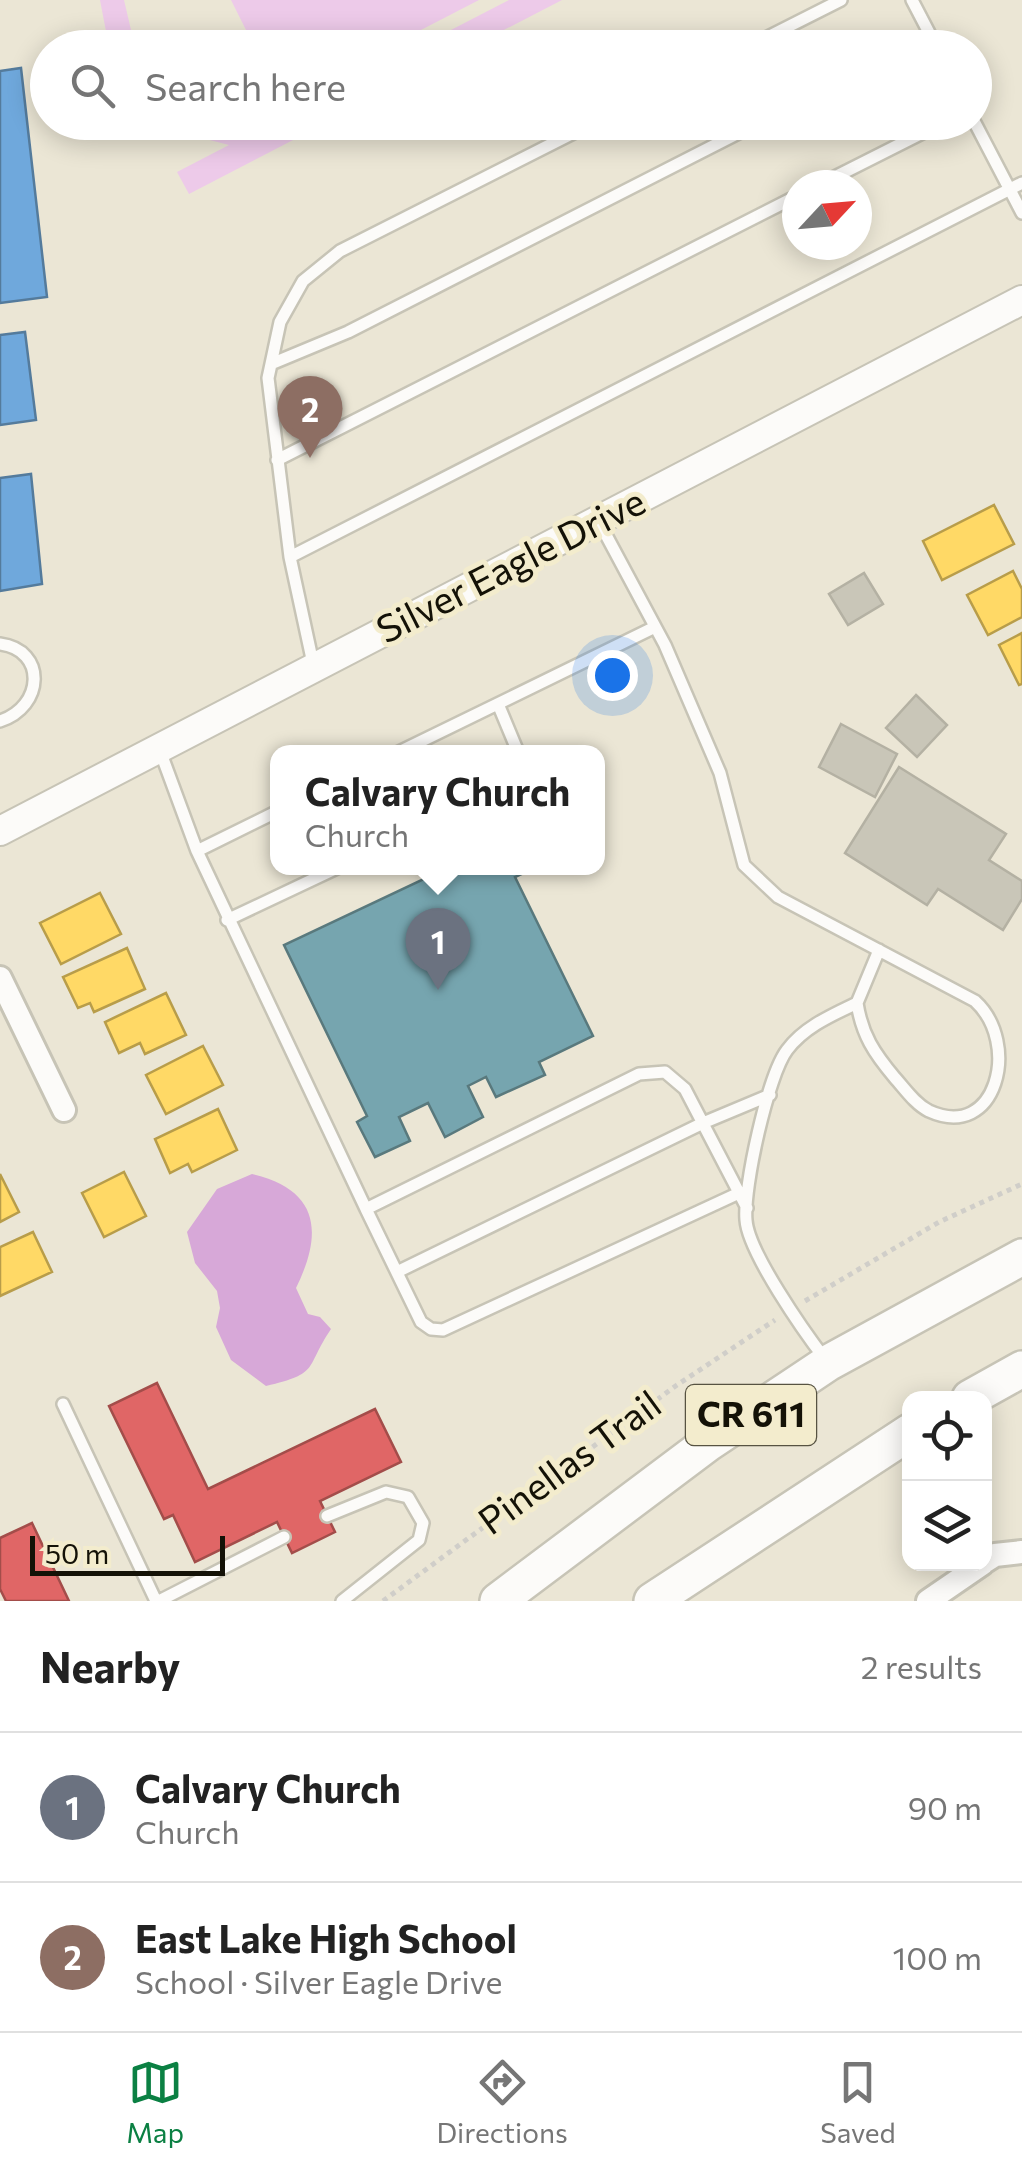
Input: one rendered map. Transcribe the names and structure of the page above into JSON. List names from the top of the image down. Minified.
{"streets":{"main road":["CR 611"],"street":["Silver Eagle Drive"],"path":["Pinellas Trail"]},"scale_bar":"50 m","north":"top right","page":{"search":"Search here","pins":["2","1"],"popup":["Calvary Church","Church"],"scale":"50 m","heading":["Nearby","2 results"],"list":[{"mark":"1","name":"Calvary Church","note":"Church","value":"90 m"},{"mark":"2","name":"East Lake High School","note":"School · Silver Eagle Drive","value":"100 m"}],"nav":["Map","Directions","Saved"]}}
